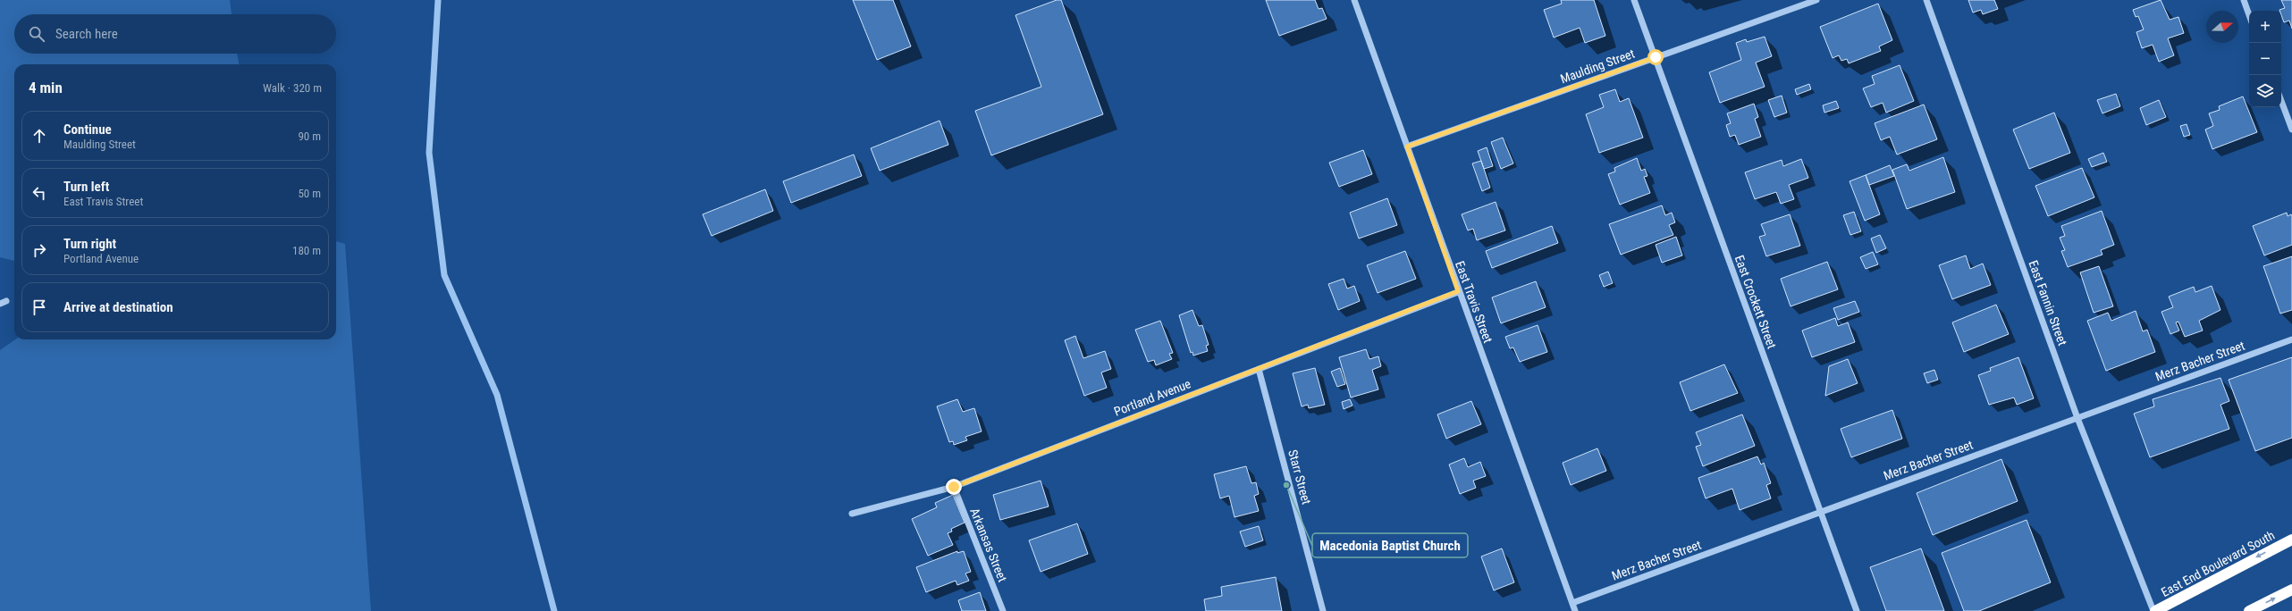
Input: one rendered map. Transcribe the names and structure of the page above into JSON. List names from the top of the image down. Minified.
{"streets":{"highway":["East End Boulevard South"],"street":["Maulding Street","East Travis Street","East Crockett Street","East Fannin Street","Merz Bacher Street","Portland Avenue","Starr Street","Arkansas Street"]},"crossings":[["Maulding Street","East Travis Street"],["Maulding Street","East Crockett Street"],["East Travis Street","Merz Bacher Street"],["East Travis Street","Portland Avenue"],["East Crockett Street","Merz Bacher Street"],["East Fannin Street","Merz Bacher Street"],["East Fannin Street","East End Boulevard South"],["Portland Avenue","Starr Street"],["Portland Avenue","Arkansas Street"]],"places":["Macedonia Baptist Church"],"north":"right","page":{"map_buttons":["+","−"],"search":"Search here","heading":["4 min","Walk · 320 m"],"list":[["Continue","Maulding Street","90 m"],["Turn left","East Travis Street","50 m"],["Turn right","Portland Avenue","180 m"],"Arrive at destination"]}}
